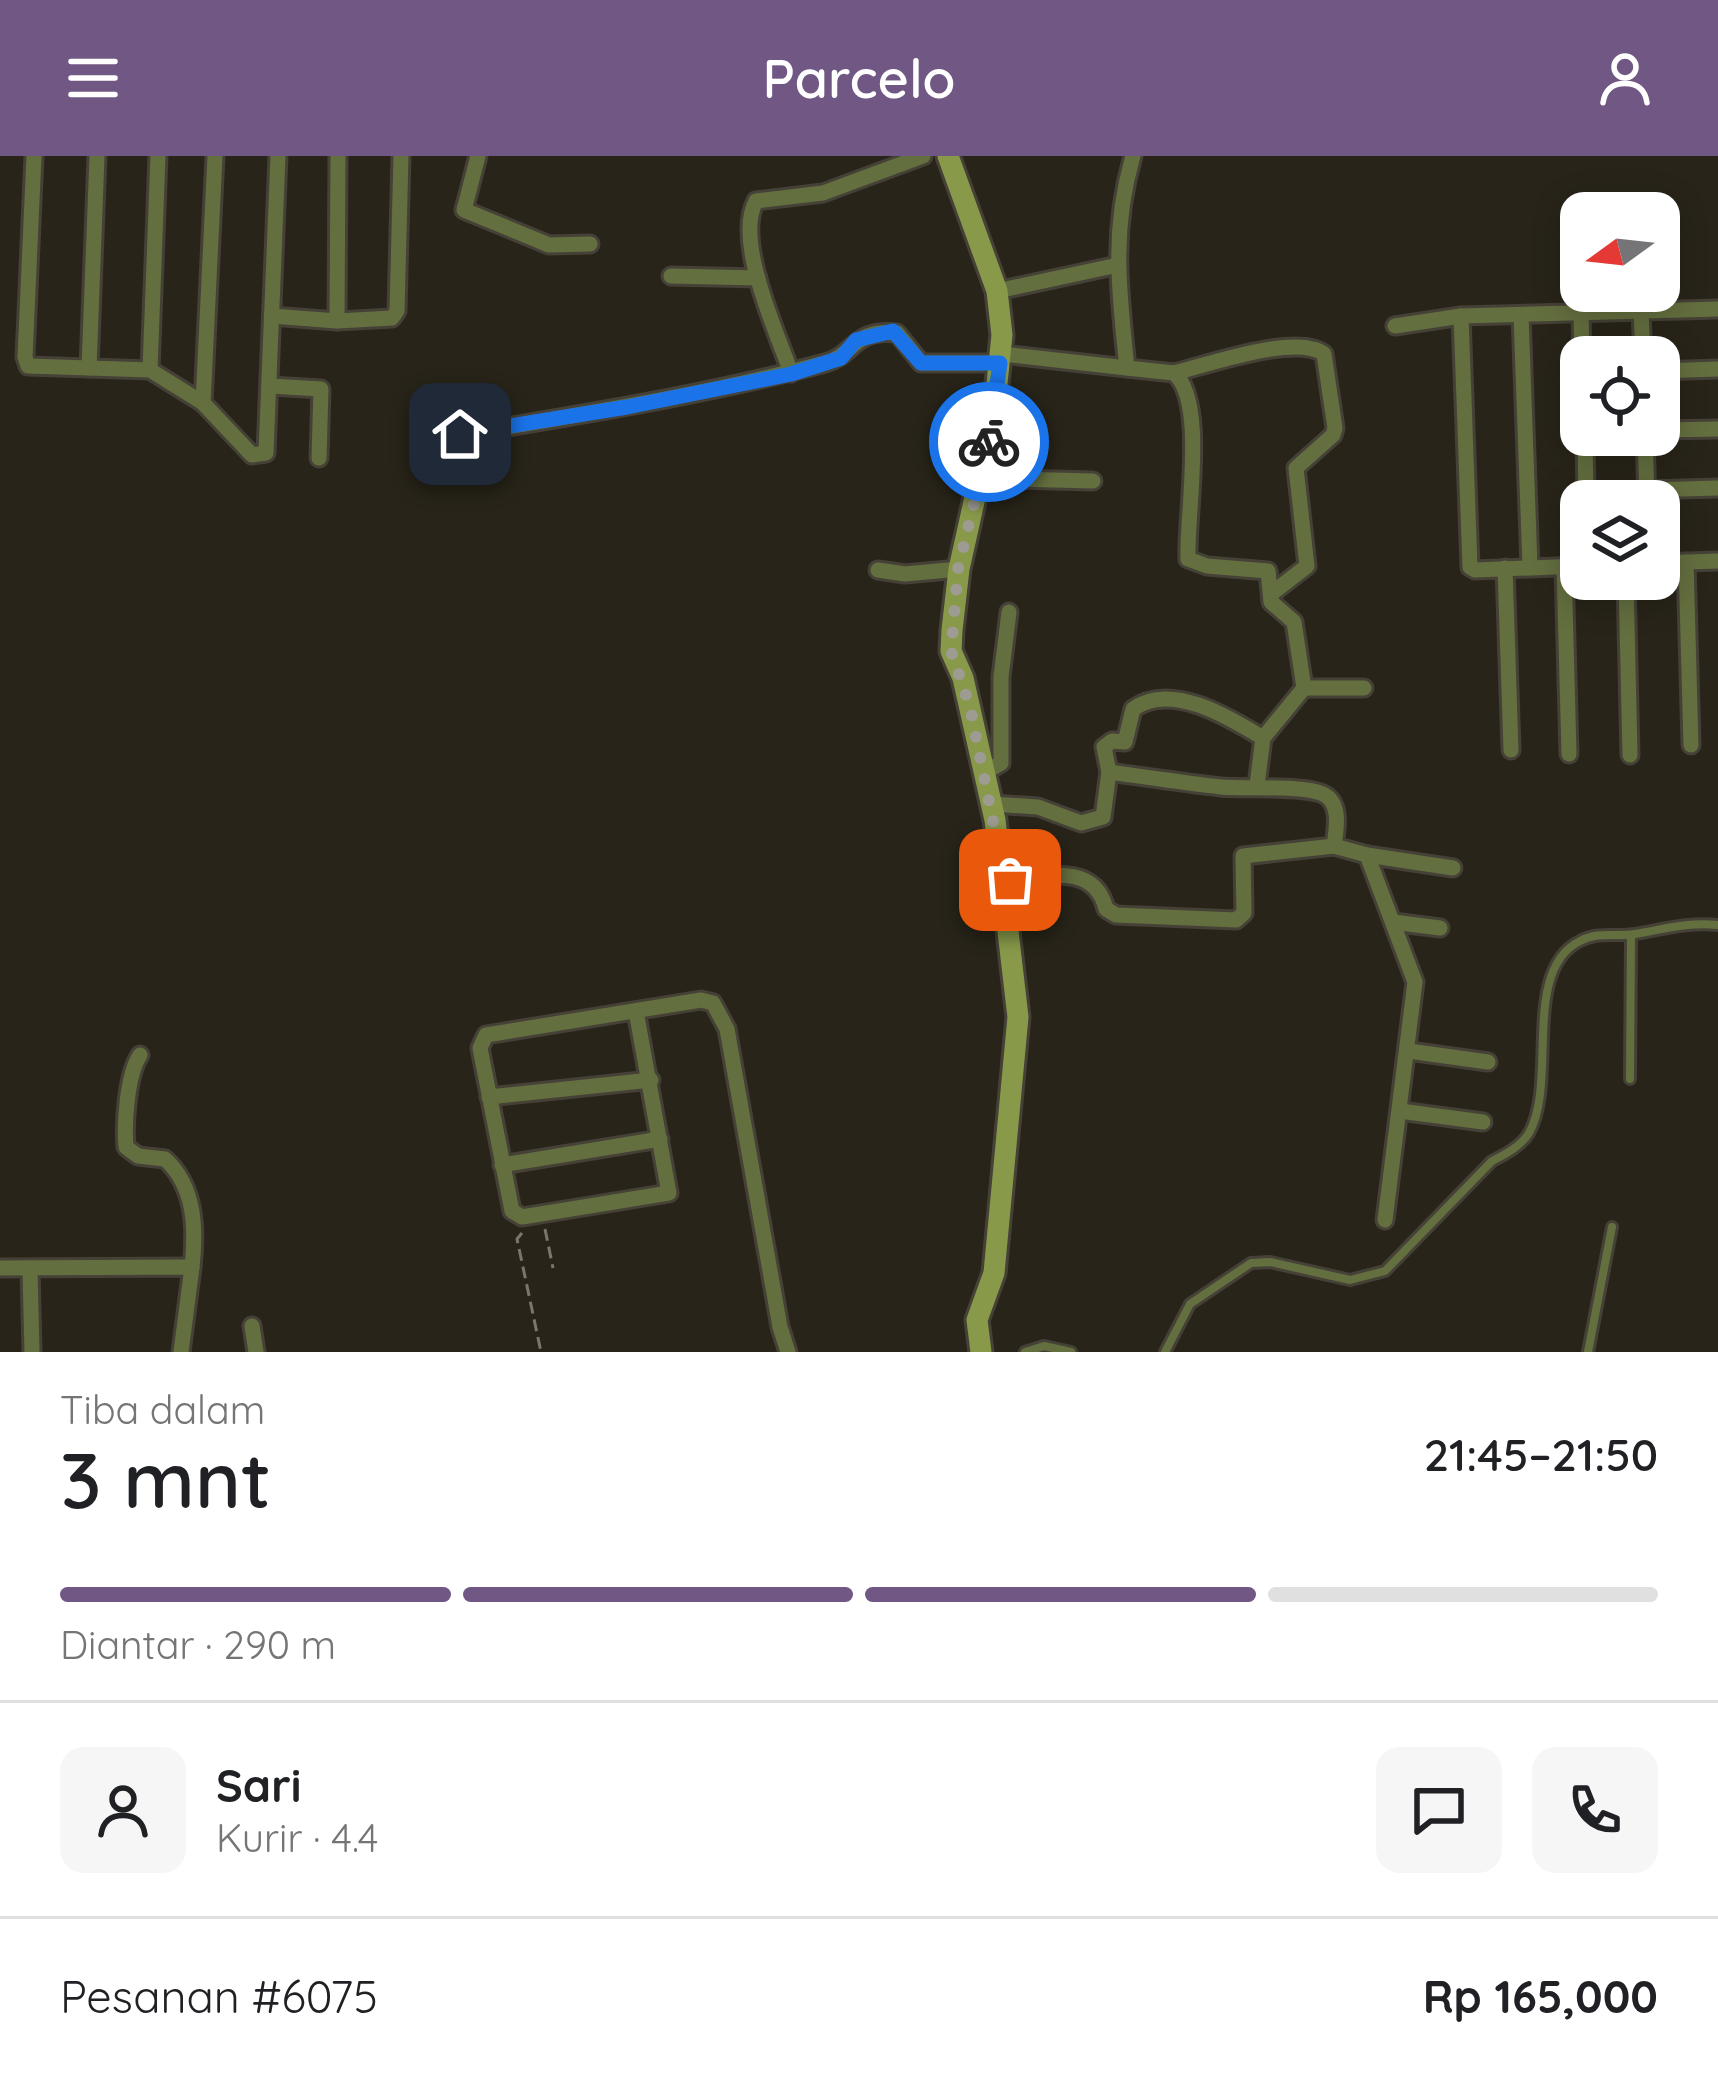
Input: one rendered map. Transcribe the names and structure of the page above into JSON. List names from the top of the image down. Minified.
{"north":"left","page":{"header":"Parcelo","heading":["3 mnt","Tiba dalam","21:45–21:50"],"panel":["Sari","Kurir · 4.4","Pesanan #6075","Rp 165,000"],"bar":"Diantar · 290 m"}}
